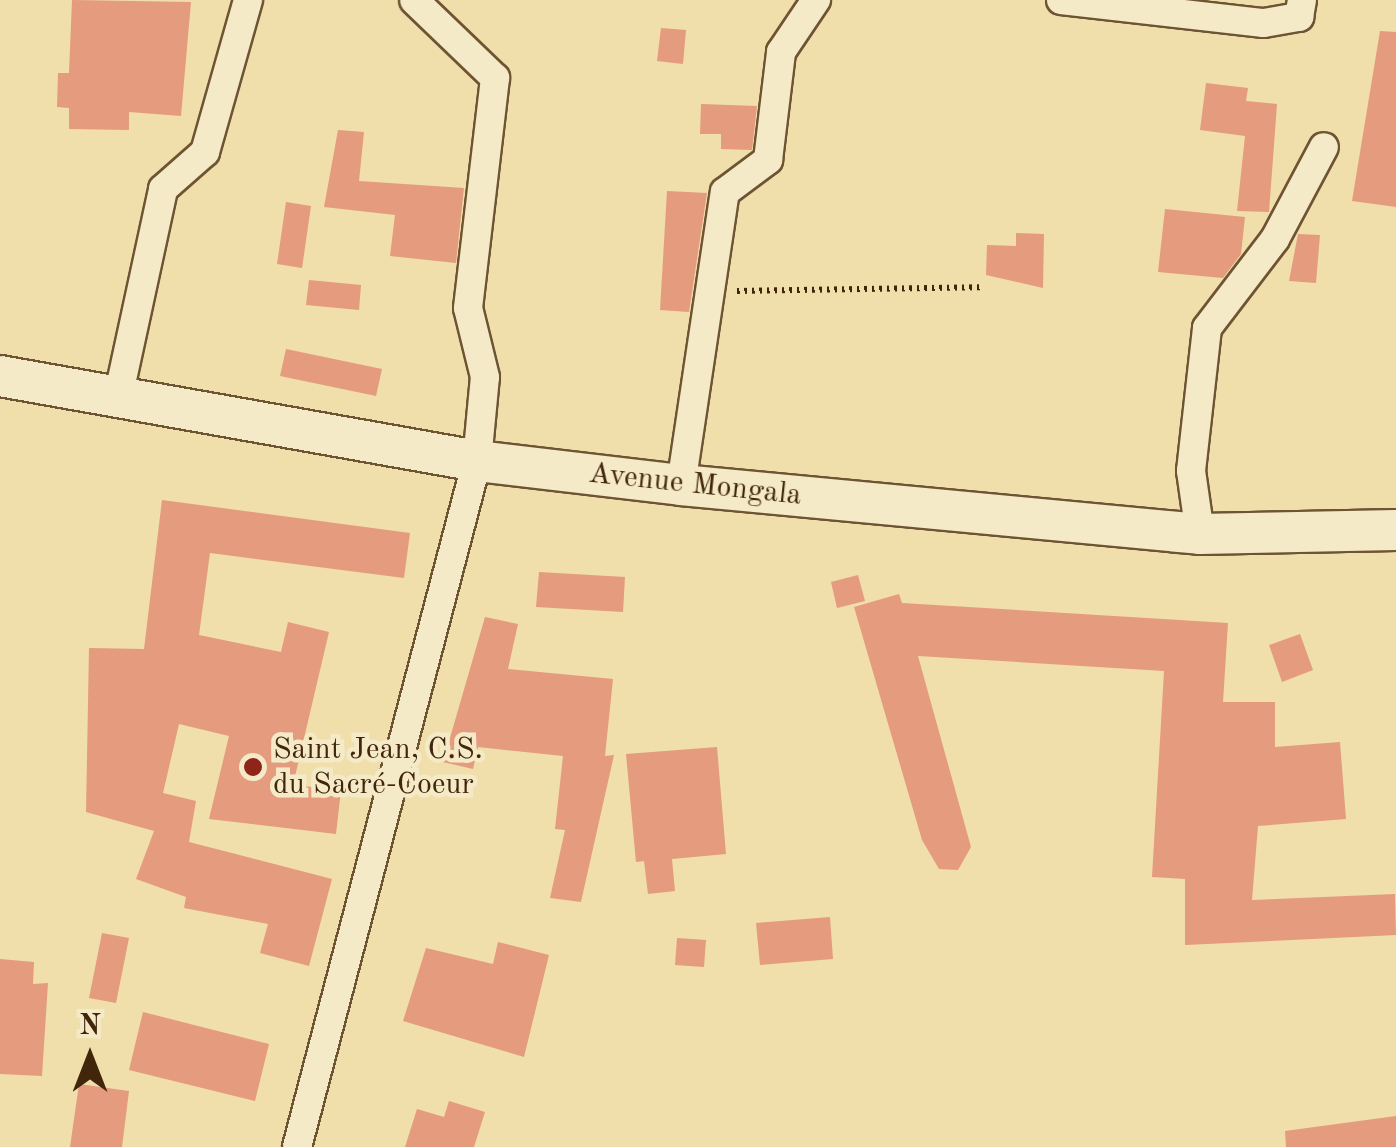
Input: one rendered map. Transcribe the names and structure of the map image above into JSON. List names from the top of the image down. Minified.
{"streets":{"street":["Avenue Mongala"]},"places":["Saint Jean, C.S. du Sacré-Coeur"],"north":"top"}
